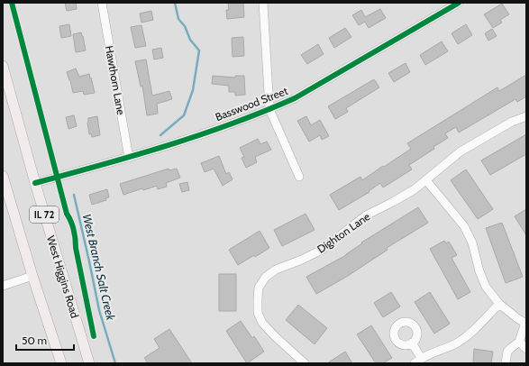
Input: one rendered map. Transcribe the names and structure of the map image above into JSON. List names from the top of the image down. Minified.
{"streets":{"main road":["IL 72","West Higgins Road"],"street":["Hawthorn Lane","Basswood Street","Dighton Lane"]},"crossings":[["Hawthorn Lane","Basswood Street"],["Basswood Street","West Higgins Road"]],"water":["West Branch Salt Creek"],"scale_bar":"50 m"}
